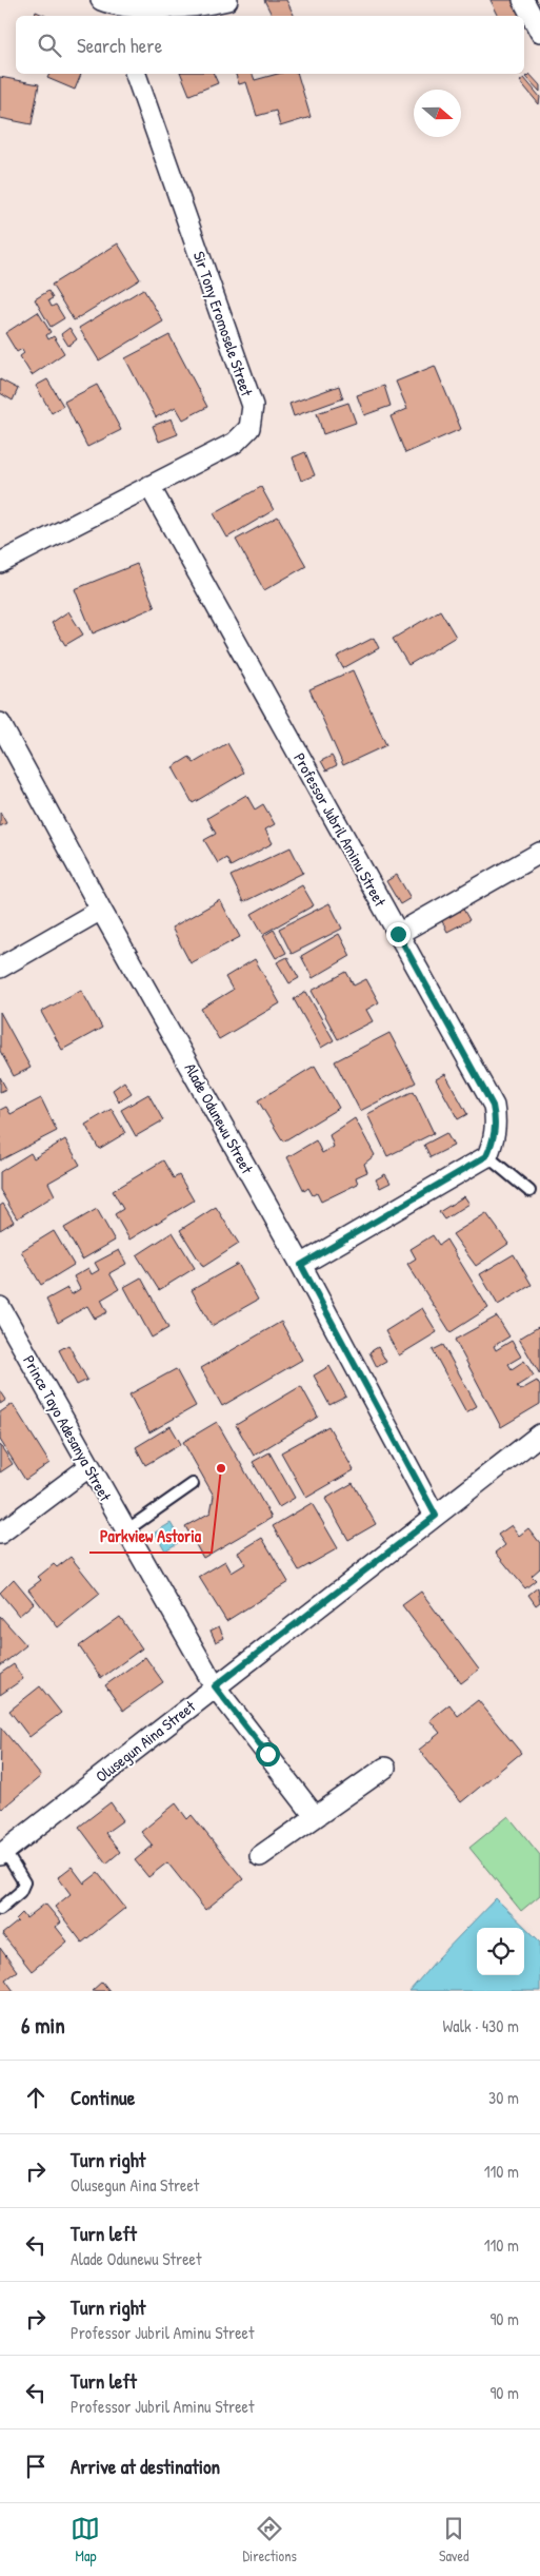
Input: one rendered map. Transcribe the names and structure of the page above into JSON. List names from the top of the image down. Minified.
{"streets":{"street":["Sir Tony Eromosele Street","Professor Jubril Aminu Street","Alade Odunewu Street","Prince Tayo Adesanya Street","Olusegun Aina Street"]},"crossings":[["Sir Tony Eromosele Street","Professor Jubril Aminu Street"],["Alade Odunewu Street","Olusegun Aina Street"],["Prince Tayo Adesanya Street","Olusegun Aina Street"]],"places":["Parkview Astoria"],"north":"right","page":{"search":"Search here","heading":["6 min","Walk · 430 m"],"list":[["Continue","30 m"],["Turn right","Olusegun Aina Street","110 m"],["Turn left","Alade Odunewu Street","110 m"],["Turn right","Professor Jubril Aminu Street","90 m"],["Turn left","Professor Jubril Aminu Street","90 m"],"Arrive at destination"],"nav":["Map","Directions","Saved"]}}
